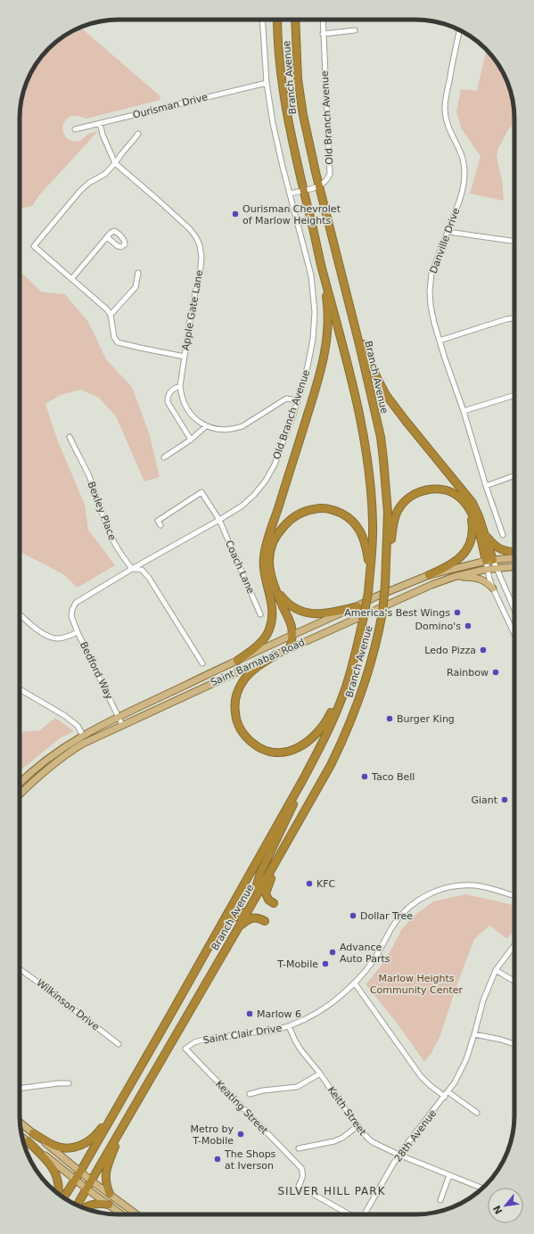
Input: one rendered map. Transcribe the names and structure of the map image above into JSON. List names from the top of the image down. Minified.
{"streets":{"highway":["Branch Avenue"],"main road":["Saint Barnabas Road"],"street":["Ourisman Drive","Old Branch Avenue","Danville Drive","Apple Gate Lane","Bexley Place","Coach Lane","Bedford Way","Wilkinson Drive","Saint Clair Drive","Keating Street","Keith Street","28th Avenue"]},"crossings":[["Branch Avenue","Old Branch Avenue"],["Ourisman Drive","Old Branch Avenue"],["Ourisman Drive","Apple Gate Lane"],["Old Branch Avenue","Bexley Place"],["Old Branch Avenue","Coach Lane"],["Old Branch Avenue","Bedford Way"],["Saint Barnabas Road","Bedford Way"],["Saint Clair Drive","Keating Street"],["Saint Clair Drive","Keith Street"],["Keith Street","28th Avenue"]],"districts":["SILVER HILL PARK"],"parks":["Marlow Heights Community Center"],"places":["Ourisman Chevrolet of Marlow Heights","America's Best Wings","Domino's","Ledo Pizza","Rainbow","Burger King","Taco Bell","Giant","KFC","Dollar Tree","Advance Auto Parts","T-Mobile","Marlow 6","Metro by T-Mobile","The Shops at Iverson"],"north":"bottom left"}
